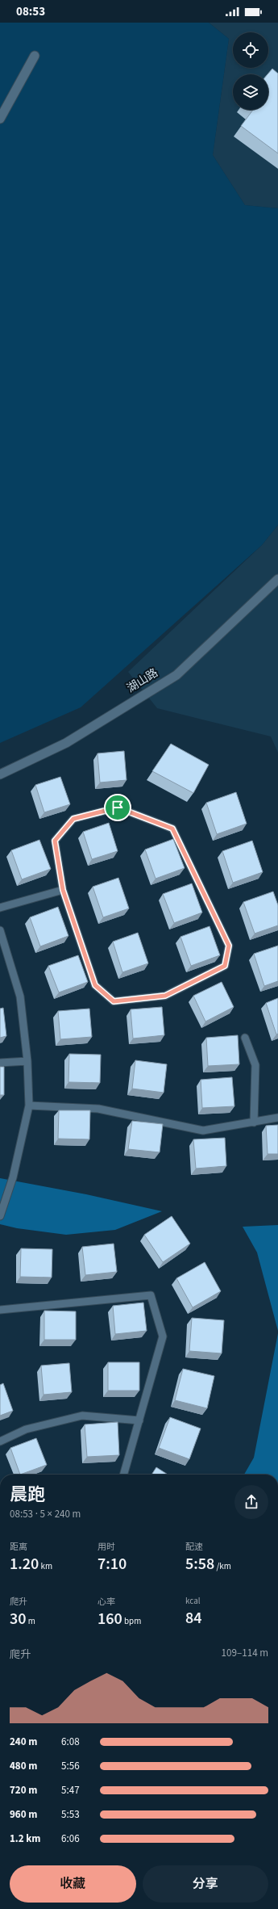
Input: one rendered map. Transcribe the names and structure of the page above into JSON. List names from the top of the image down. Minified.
{"streets":{"street":["湖山路"]},"page":{"status":"08:53","heading":["晨跑","08:53 · 5 × 240 m"],"stats":[["距离","1.20 km"],["用时","7:10"],["配速","5:58 /km"],["爬升","30 m"],["心率","160 bpm"],["kcal","84"]],"chart":["爬升","109–114 m"],"list":[{"name":"240 m","note":"6:08"},{"name":"480 m","note":"5:56"},{"name":"720 m","note":"5:47"},{"name":"960 m","note":"5:53"},{"name":"1.2 km","note":"6:06"}],"buttons":["收藏","分享"]}}
